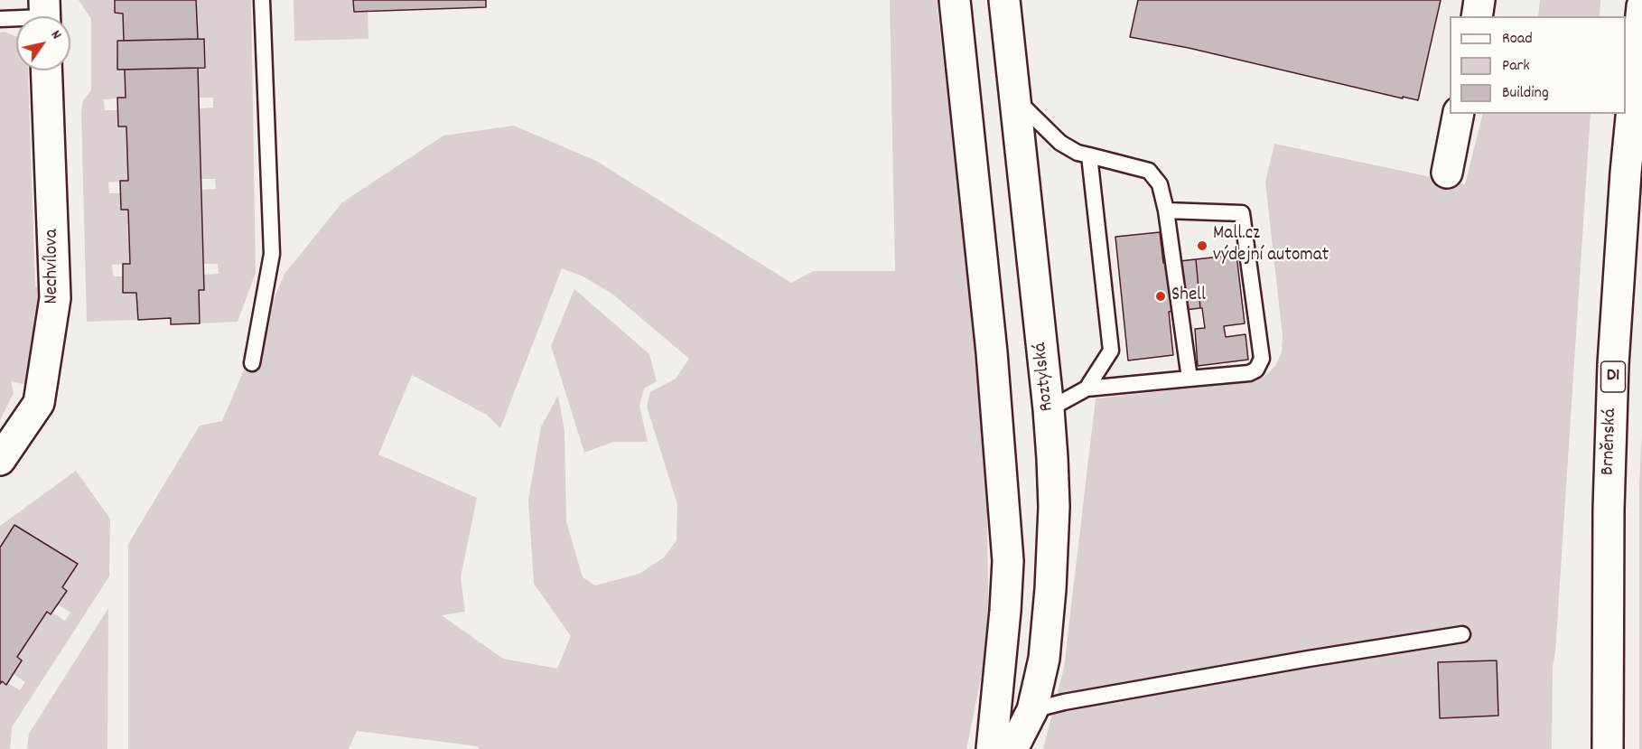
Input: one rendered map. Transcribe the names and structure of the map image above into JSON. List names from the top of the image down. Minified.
{"streets":{"main road":["Nechvílova","Roztylská","D1","Brněnská"]},"places":["Mall.cz výdejní automat","Shell"],"legend":["Road","Park","Building"],"north":"top right"}
